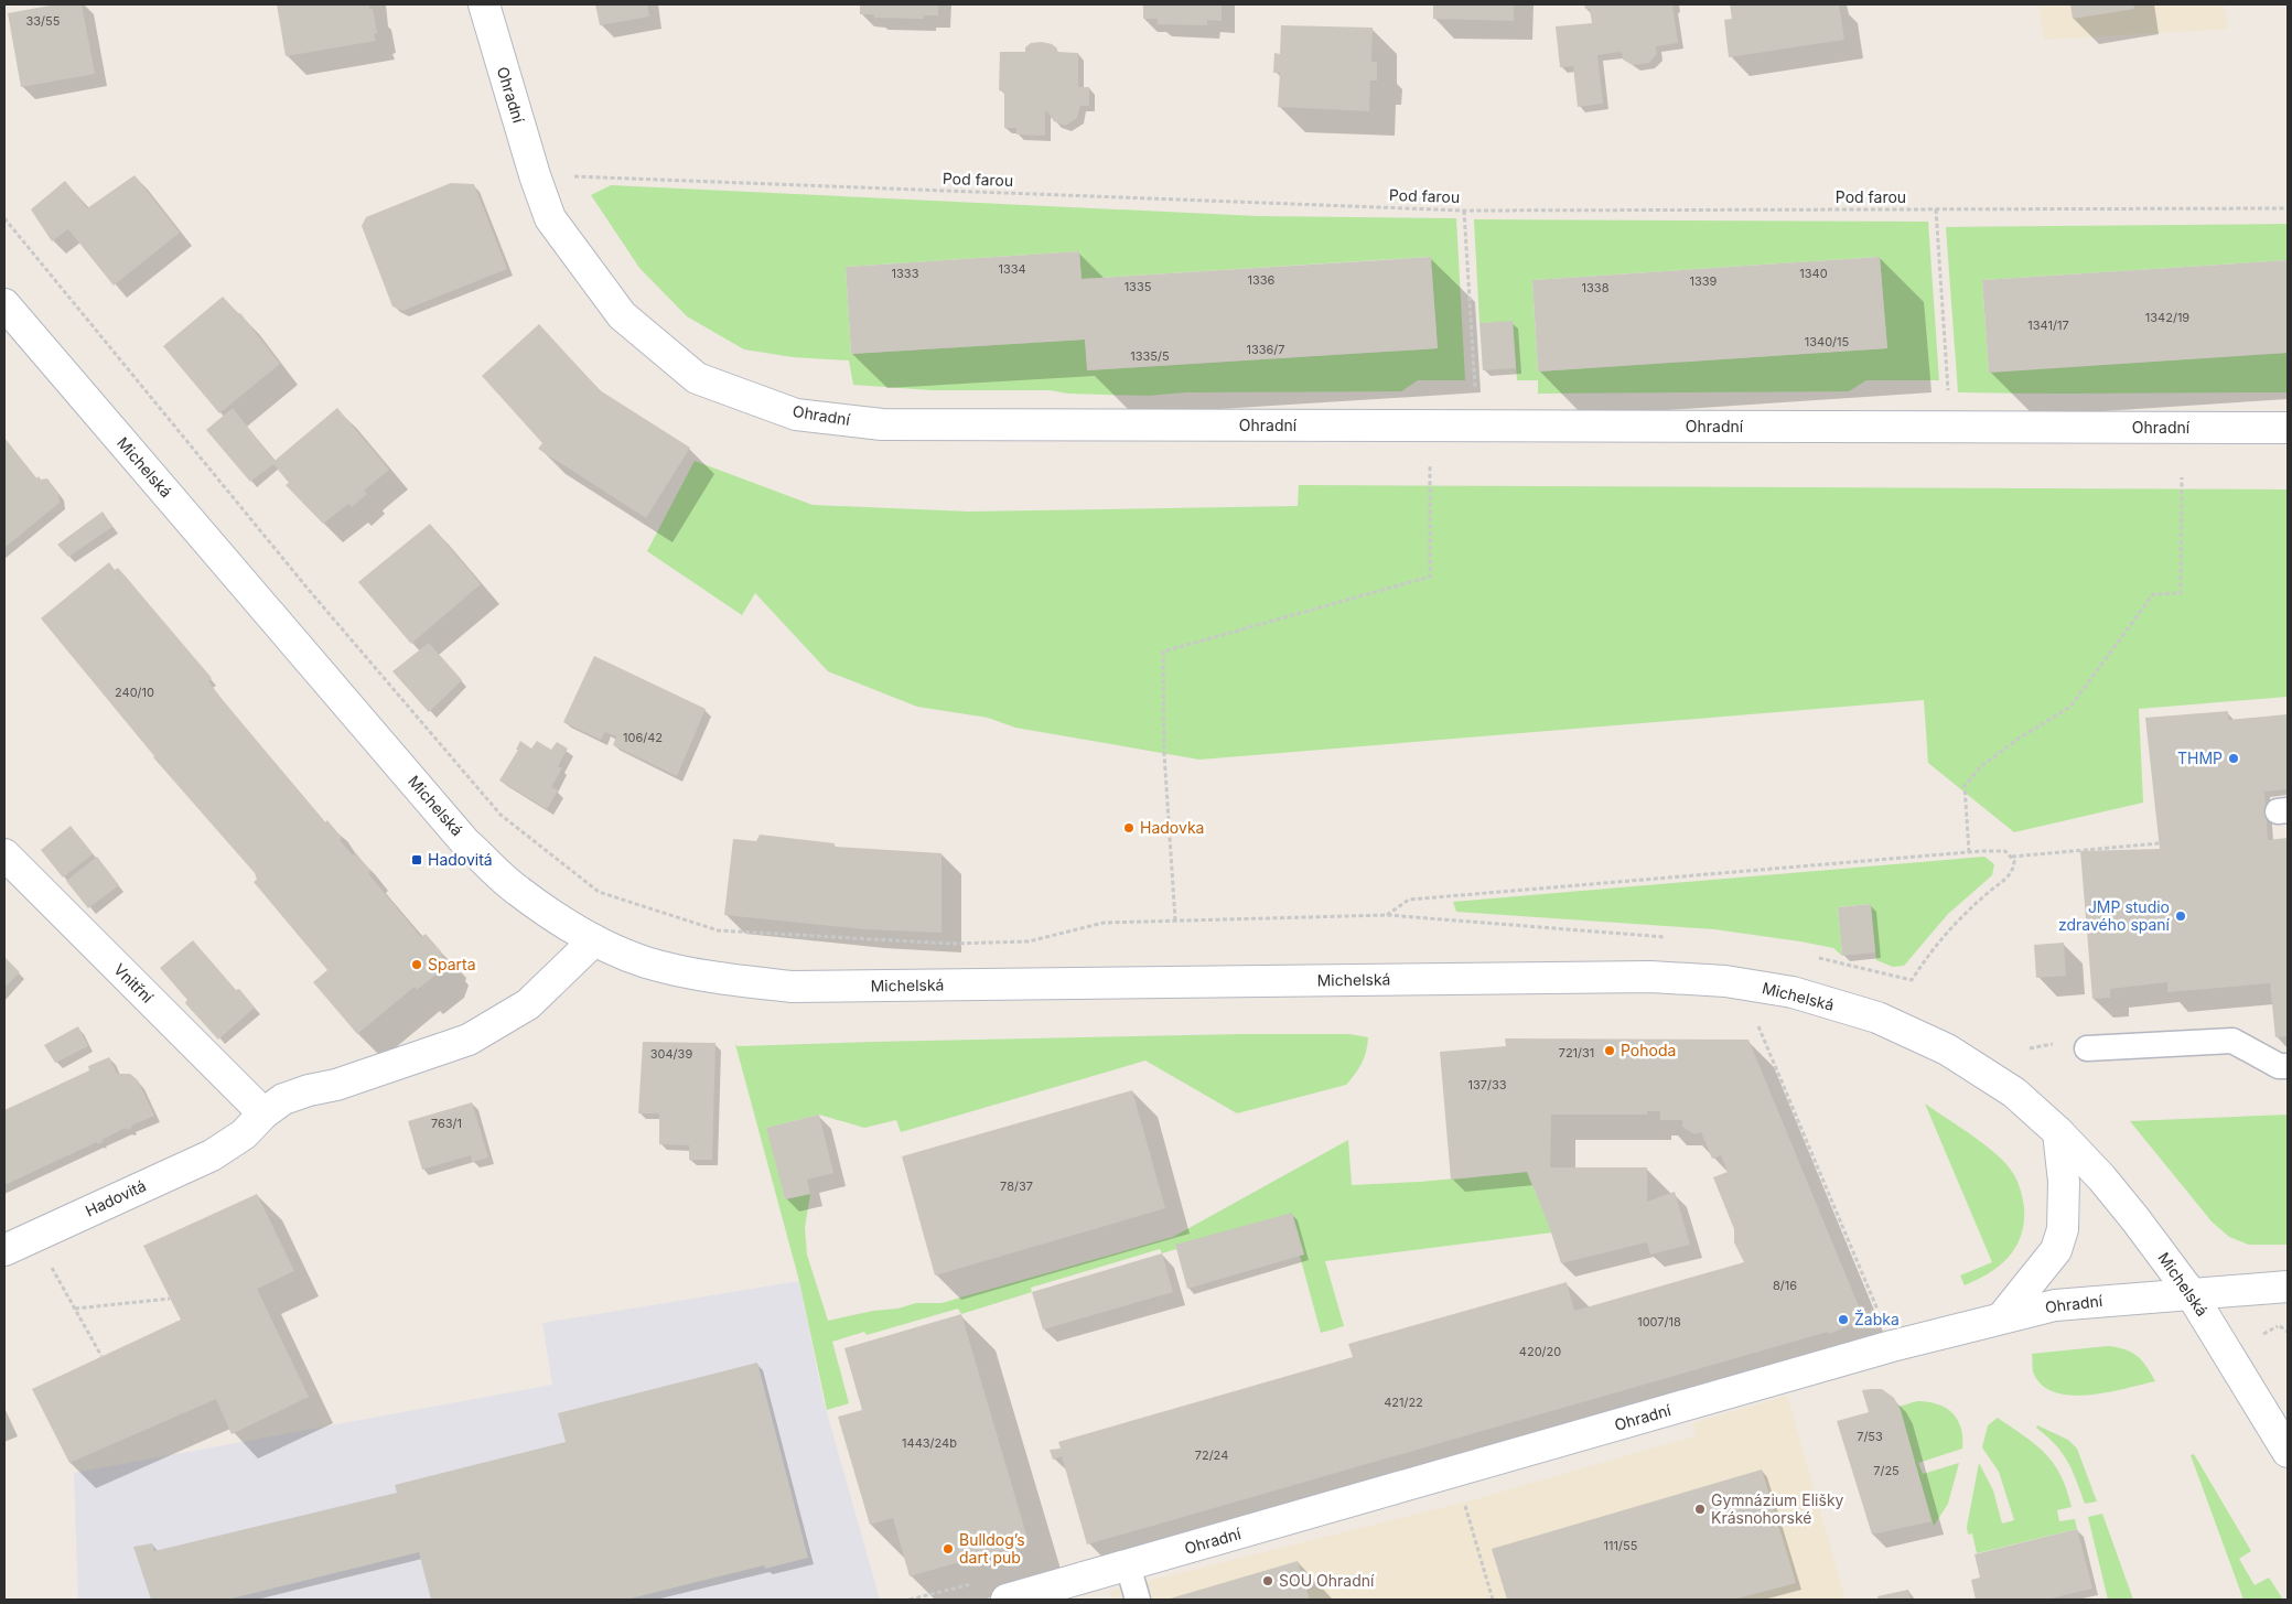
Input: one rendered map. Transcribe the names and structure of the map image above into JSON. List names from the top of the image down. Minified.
{"streets":{"street":["Ohradní","Michelská","Vnitřní","Hadovitá"],"path":["Pod farou"]},"crossings":[["Ohradní","Michelská"],["Michelská","Hadovitá"],["Vnitřní","Hadovitá"]],"places":{"other":["THMP","Hadovka","JMP studio zdravého spaní","Sparta","Pohoda","Žabka","Gymnázium Elišky Krásnohorské","Bulldog’s dart pub","SOU Ohradní"],"transit":["Hadovitá"]},"house_numbers":["33/55","1334","1333","1340","1336","1339","1335","1338","1342/19","1341/17","1340/15","1336/7","1335/5","240/10","106/42","721/31","304/39","137/33","763/1","78/37","8/16","1007/18","420/20","421/22","7/53","1443/24b","72/24","7/25","111/55"]}
